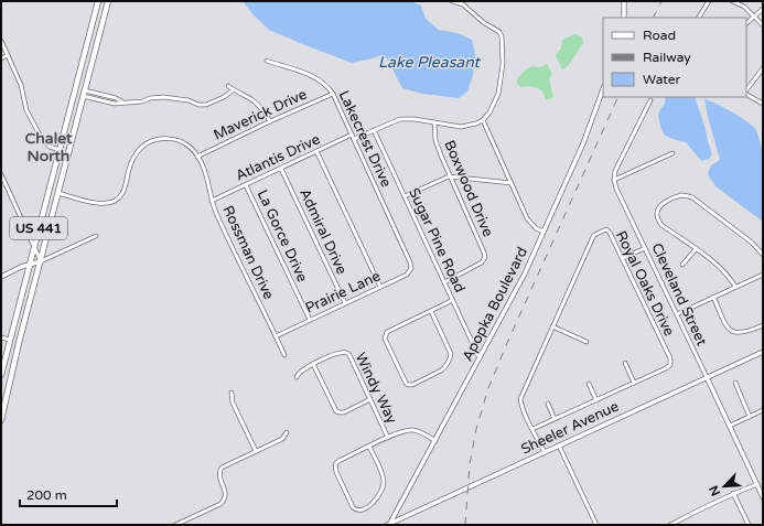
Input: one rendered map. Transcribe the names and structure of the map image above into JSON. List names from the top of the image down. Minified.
{"streets":{"main road":["US 441"],"street":["Maverick Drive","Lakecrest Drive","Atlantis Drive","Boxwood Drive","Admiral Drive","La Gorce Drive","Sugar Pine Road","Rossman Drive","Royal Oaks Drive","Prairie Lane","Cleveland Street","Apopka Boulevard","Windy Way","Sheeler Avenue"]},"crossings":[["Maverick Drive","Lakecrest Drive"],["Maverick Drive","Rossman Drive"],["Lakecrest Drive","Atlantis Drive"],["Lakecrest Drive","Prairie Lane"],["Atlantis Drive","Admiral Drive"],["Atlantis Drive","La Gorce Drive"],["Atlantis Drive","Rossman Drive"],["Boxwood Drive","Sugar Pine Road"],["Admiral Drive","Prairie Lane"],["La Gorce Drive","Prairie Lane"],["Sugar Pine Road","Apopka Boulevard"],["Rossman Drive","Prairie Lane"],["Royal Oaks Drive","Sheeler Avenue"],["Cleveland Street","Sheeler Avenue"],["Apopka Boulevard","Sheeler Avenue"]],"districts":["Chalet North"],"water":["Lake Pleasant"],"legend":["Road","Railway","Water"],"scale_bar":"200 m","north":"bottom left"}
